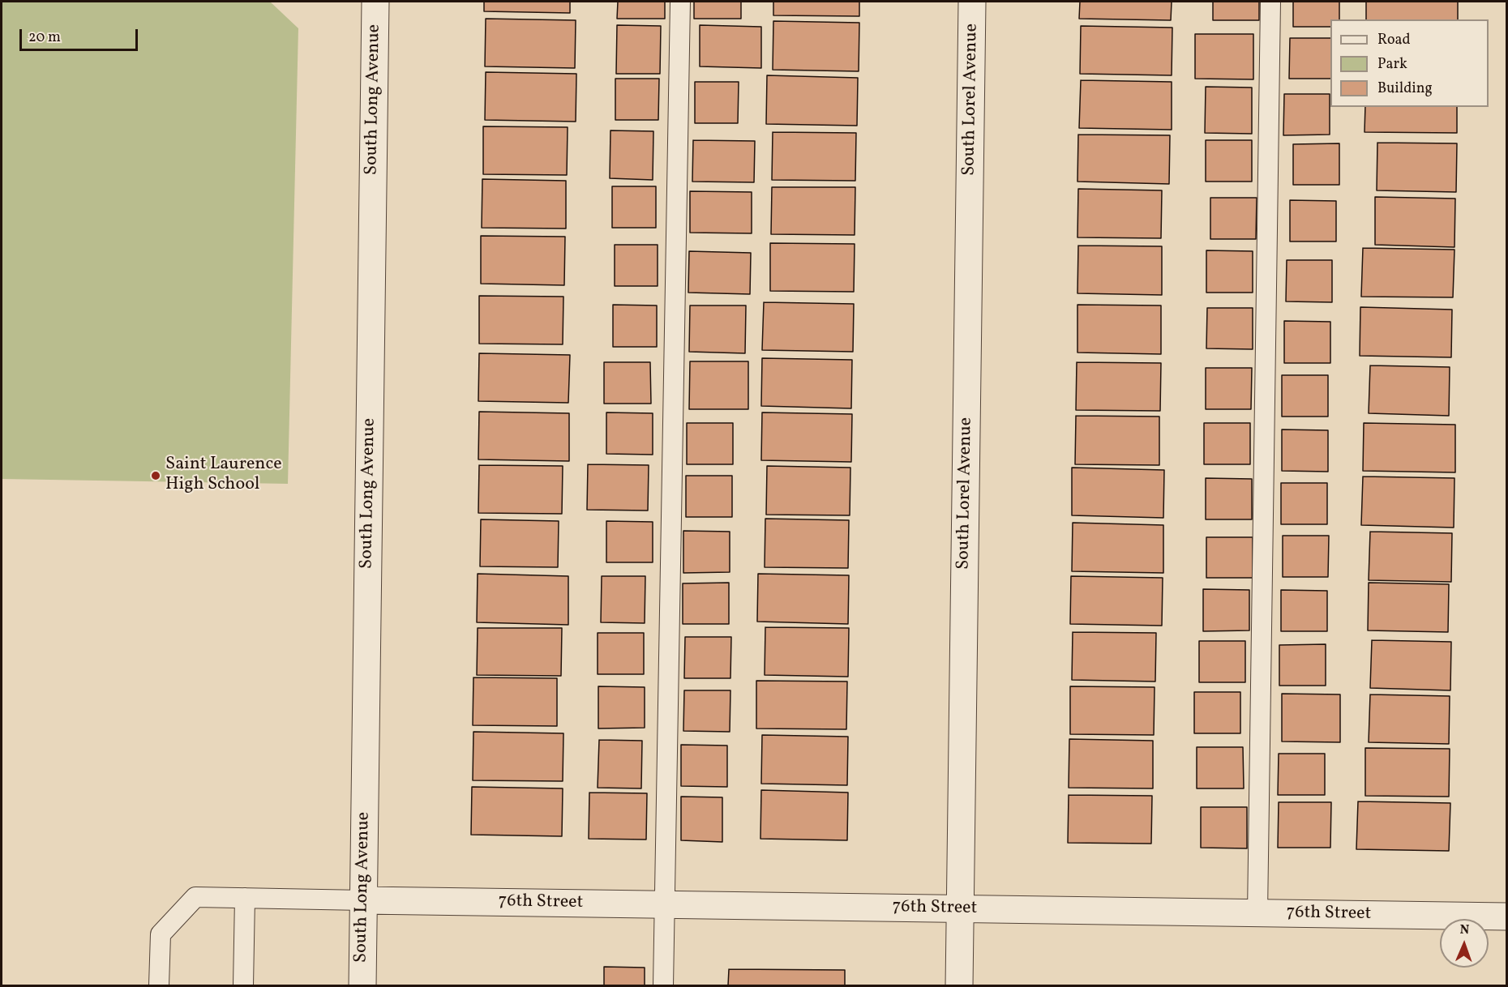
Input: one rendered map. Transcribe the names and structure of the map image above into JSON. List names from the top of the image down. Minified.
{"streets":{"street":["South Long Avenue","South Lorel Avenue","76th Street"]},"crossings":[["South Long Avenue","76th Street"],["South Lorel Avenue","76th Street"]],"places":["Saint Laurence High School"],"legend":["Road","Park","Building"],"scale_bar":"20 m","north":"top"}
